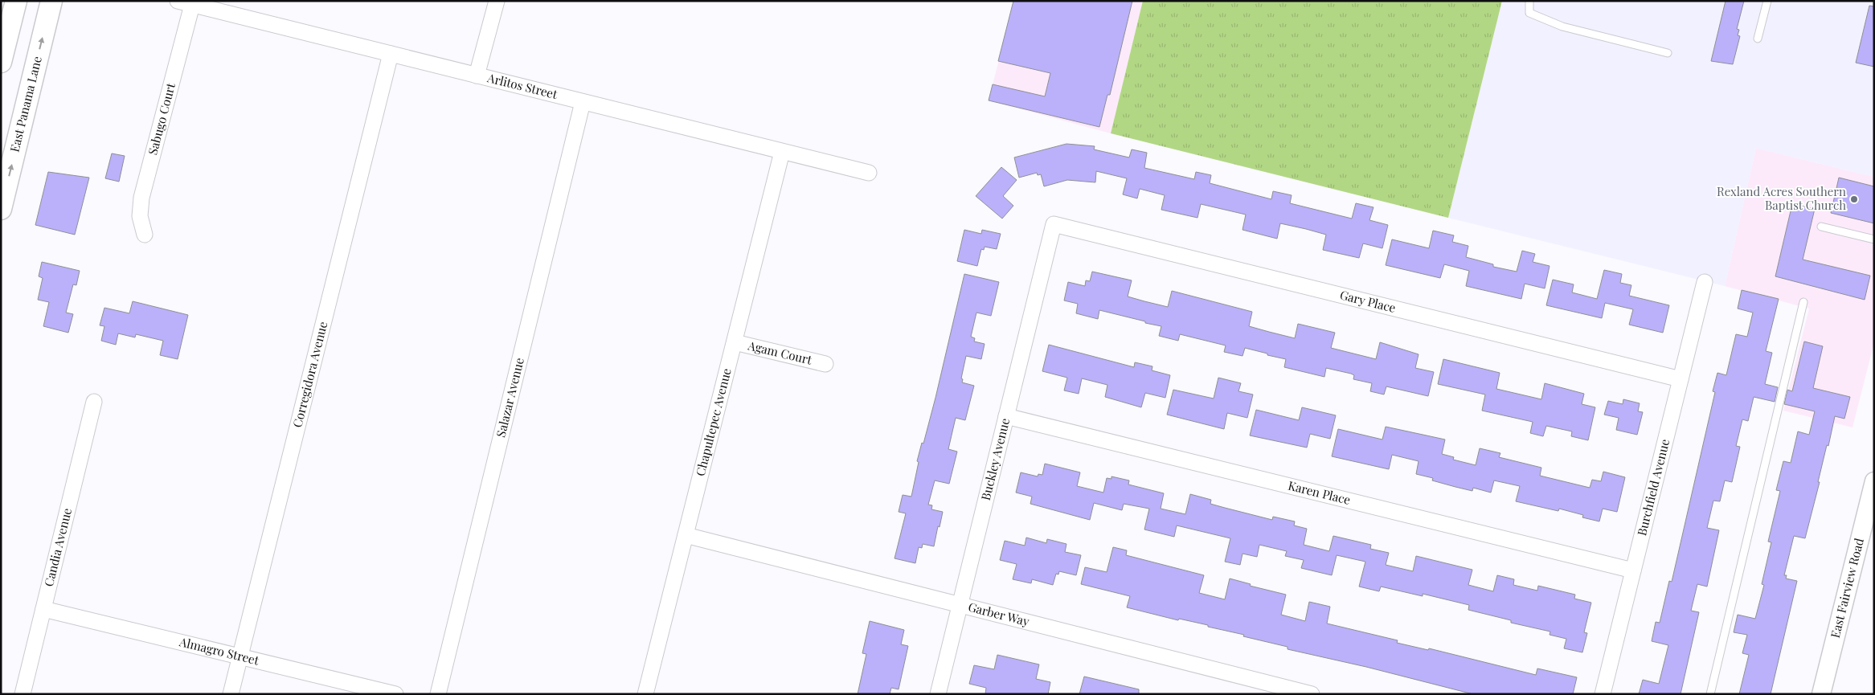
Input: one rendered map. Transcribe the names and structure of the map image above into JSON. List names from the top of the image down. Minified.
{"streets":{"main road":["East Panama Lane"],"street":["Arlitos Street","Sabugo Court","Gary Place","Agam Court","Corregidora Avenue","Salazar Avenue","Chapultepec Avenue","Buckley Avenue","Burchfield Avenue","Karen Place","Candia Avenue","East Fairview Road","Garber Way","Almagro Street"]},"crossings":[["Arlitos Street","Sabugo Court"],["Arlitos Street","Corregidora Avenue"],["Arlitos Street","Salazar Avenue"],["Arlitos Street","Chapultepec Avenue"],["Gary Place","Buckley Avenue"],["Gary Place","Burchfield Avenue"],["Agam Court","Chapultepec Avenue"],["Corregidora Avenue","Almagro Street"],["Chapultepec Avenue","Garber Way"],["Buckley Avenue","Karen Place"],["Buckley Avenue","Garber Way"],["Burchfield Avenue","Karen Place"],["Candia Avenue","Almagro Street"]],"one_way":["East Panama Lane"],"places":["Rexland Acres Southern Baptist Church"]}
